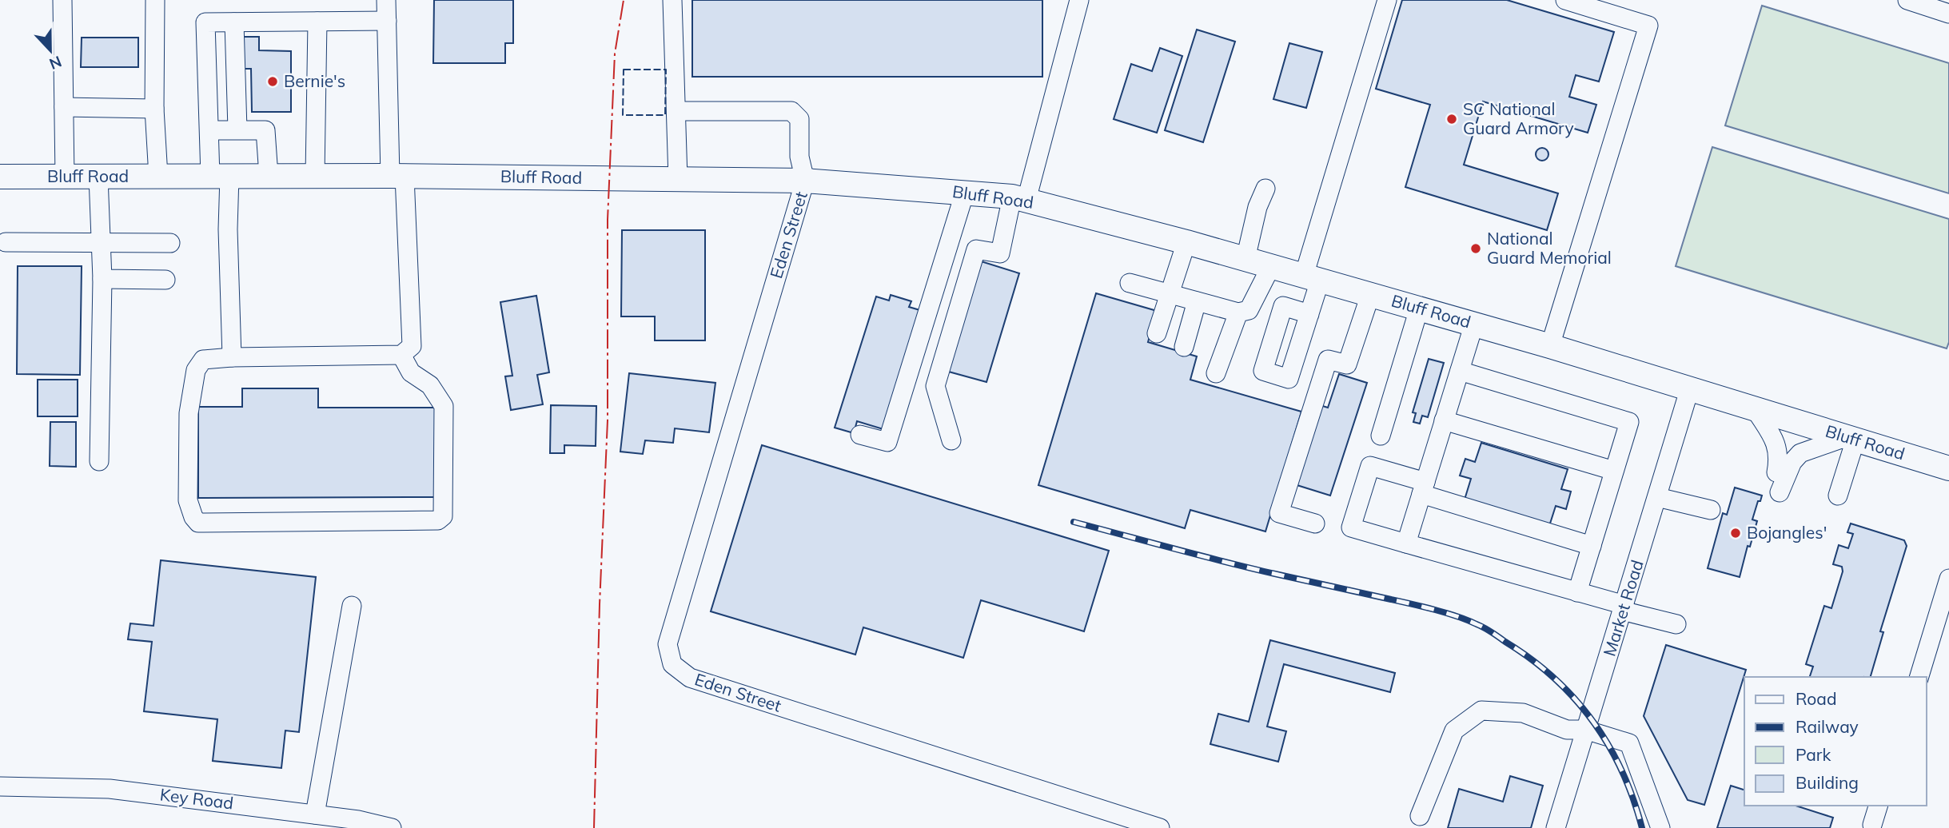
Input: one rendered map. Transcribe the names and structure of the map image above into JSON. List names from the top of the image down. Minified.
{"streets":{"main road":["Bluff Road"],"street":["Eden Street","Market Road","Key Road"]},"crossings":[["Bluff Road","Eden Street"],["Bluff Road","Market Road"]],"places":["Bernie's","SC National Guard Armory","National Guard Memorial","Bojangles'"],"legend":["Road","Railway","Park","Building"],"north":"bottom"}
